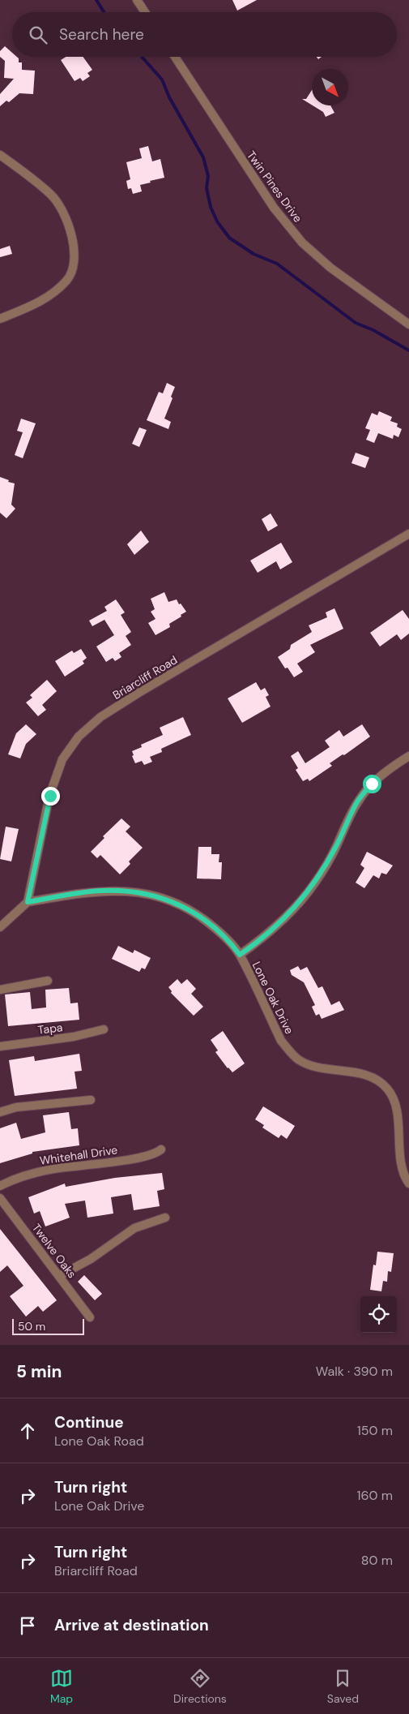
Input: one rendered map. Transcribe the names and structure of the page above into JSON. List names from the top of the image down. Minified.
{"streets":{"street":["Twin Pines Drive","Briarcliff Road","Lone Oak Drive","Tapa","Whitehall Drive","Twelve Oaks"]},"crossings":[["Briarcliff Road","Lone Oak Drive"]],"scale_bar":"50 m","north":"bottom right","page":{"search":"Search here","scale":"50 m","heading":["5 min","Walk · 390 m"],"list":[["Continue","Lone Oak Road","150 m"],["Turn right","Lone Oak Drive","160 m"],["Turn right","Briarcliff Road","80 m"],"Arrive at destination"],"nav":["Map","Directions","Saved"]}}
